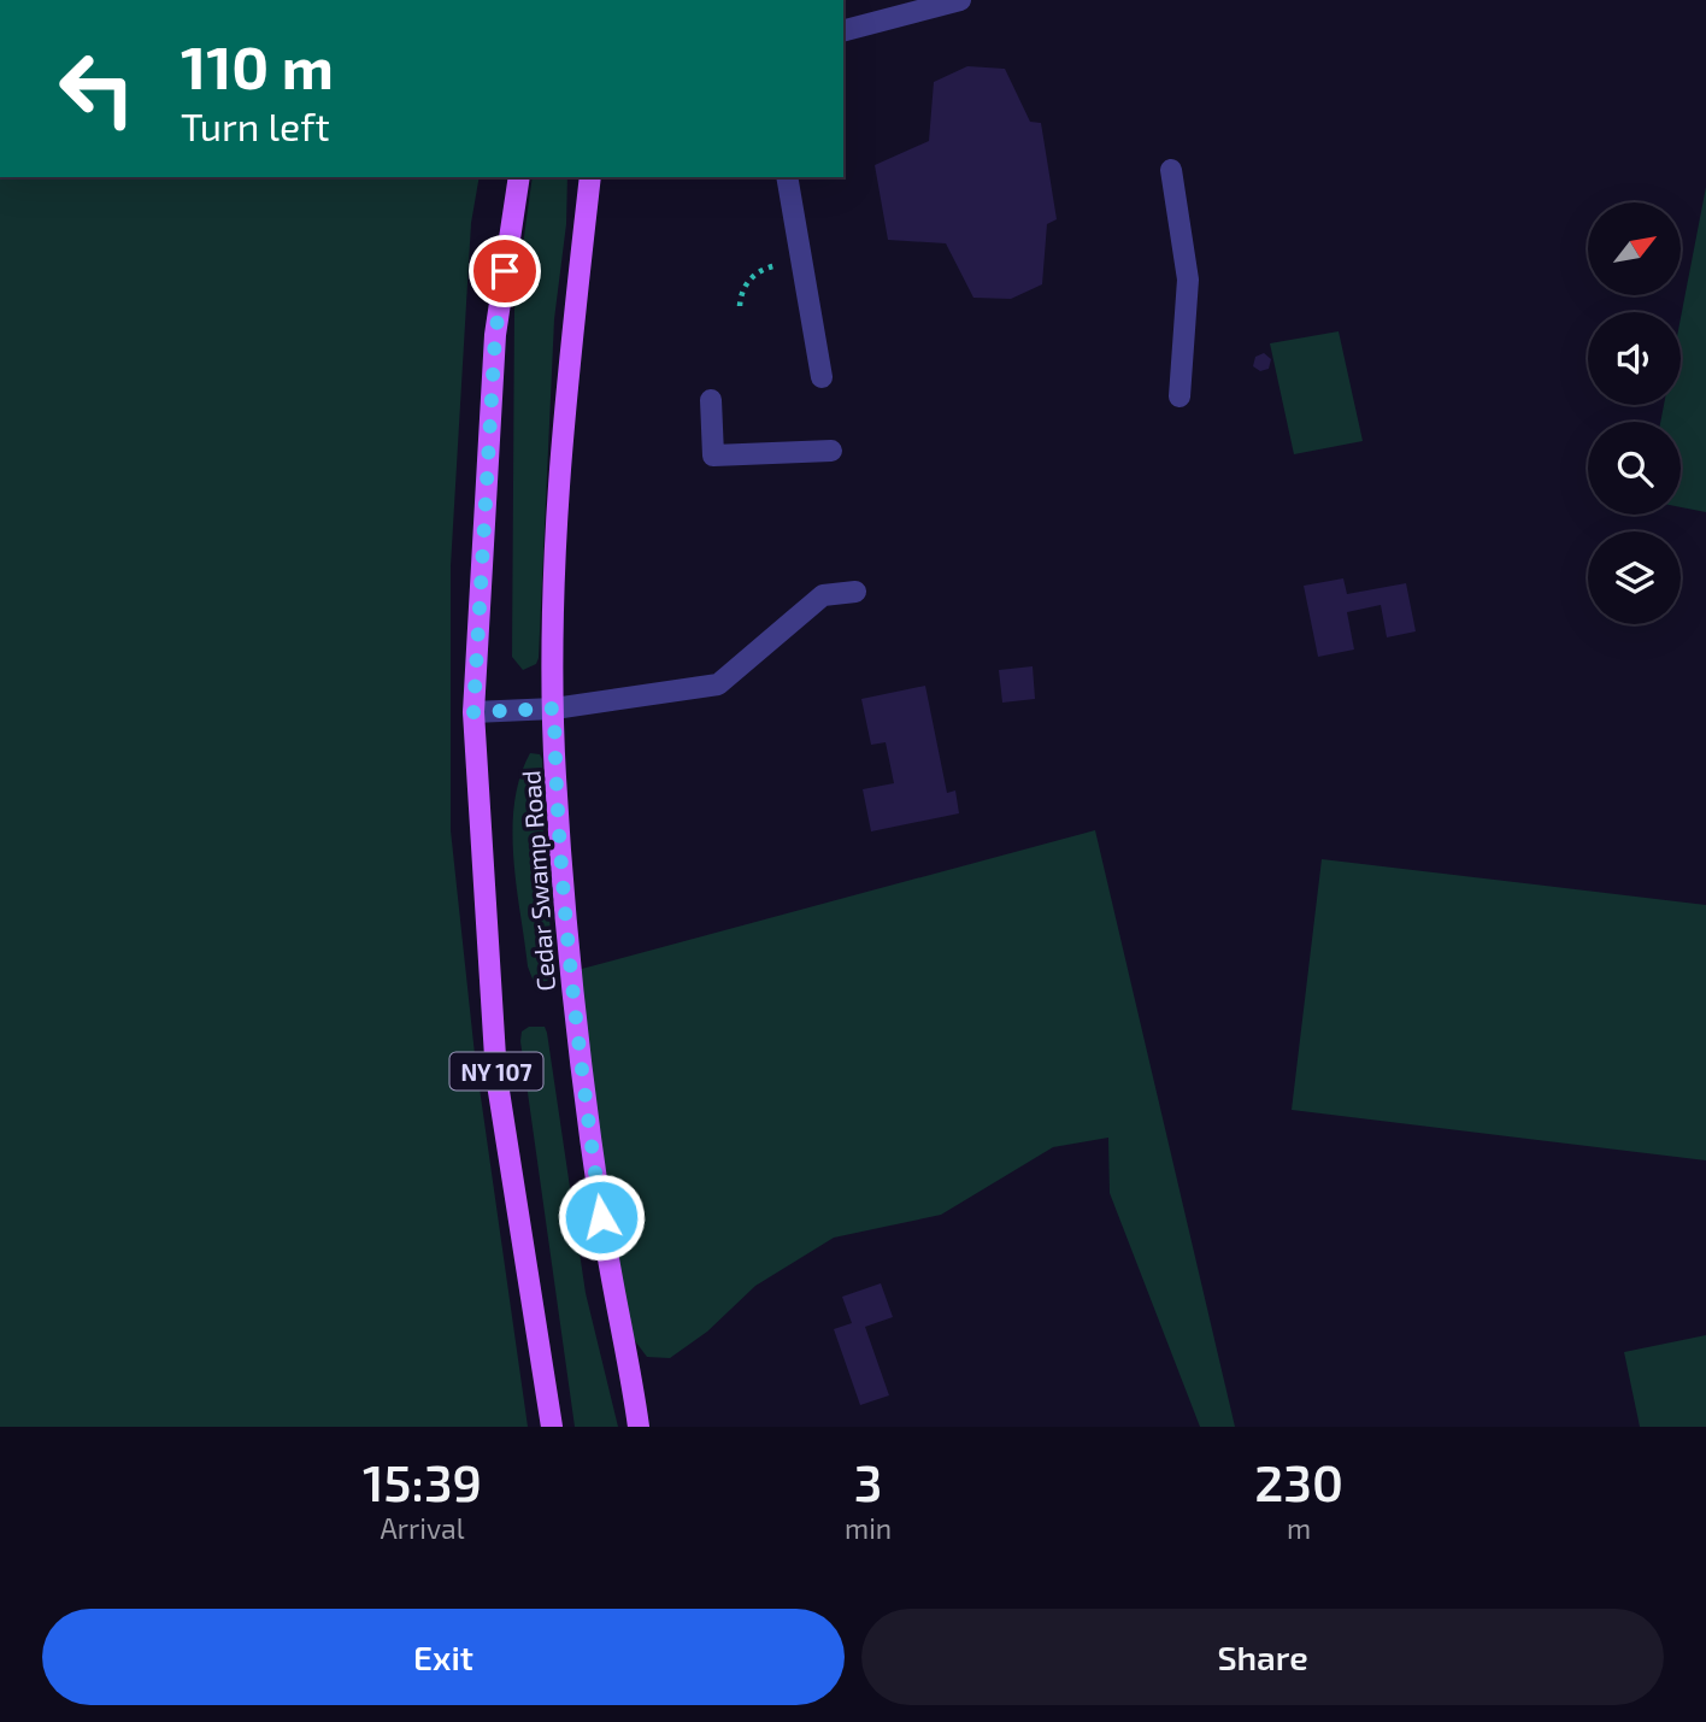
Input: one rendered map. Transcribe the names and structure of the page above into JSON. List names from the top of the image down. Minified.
{"streets":{"main road":["Cedar Swamp Road","NY 107"]},"north":"top right","page":{"turn":["110 m","Turn left"],"eta":["15:39","Arrival","3","min","230","m"],"buttons":["Exit","Share"]}}
